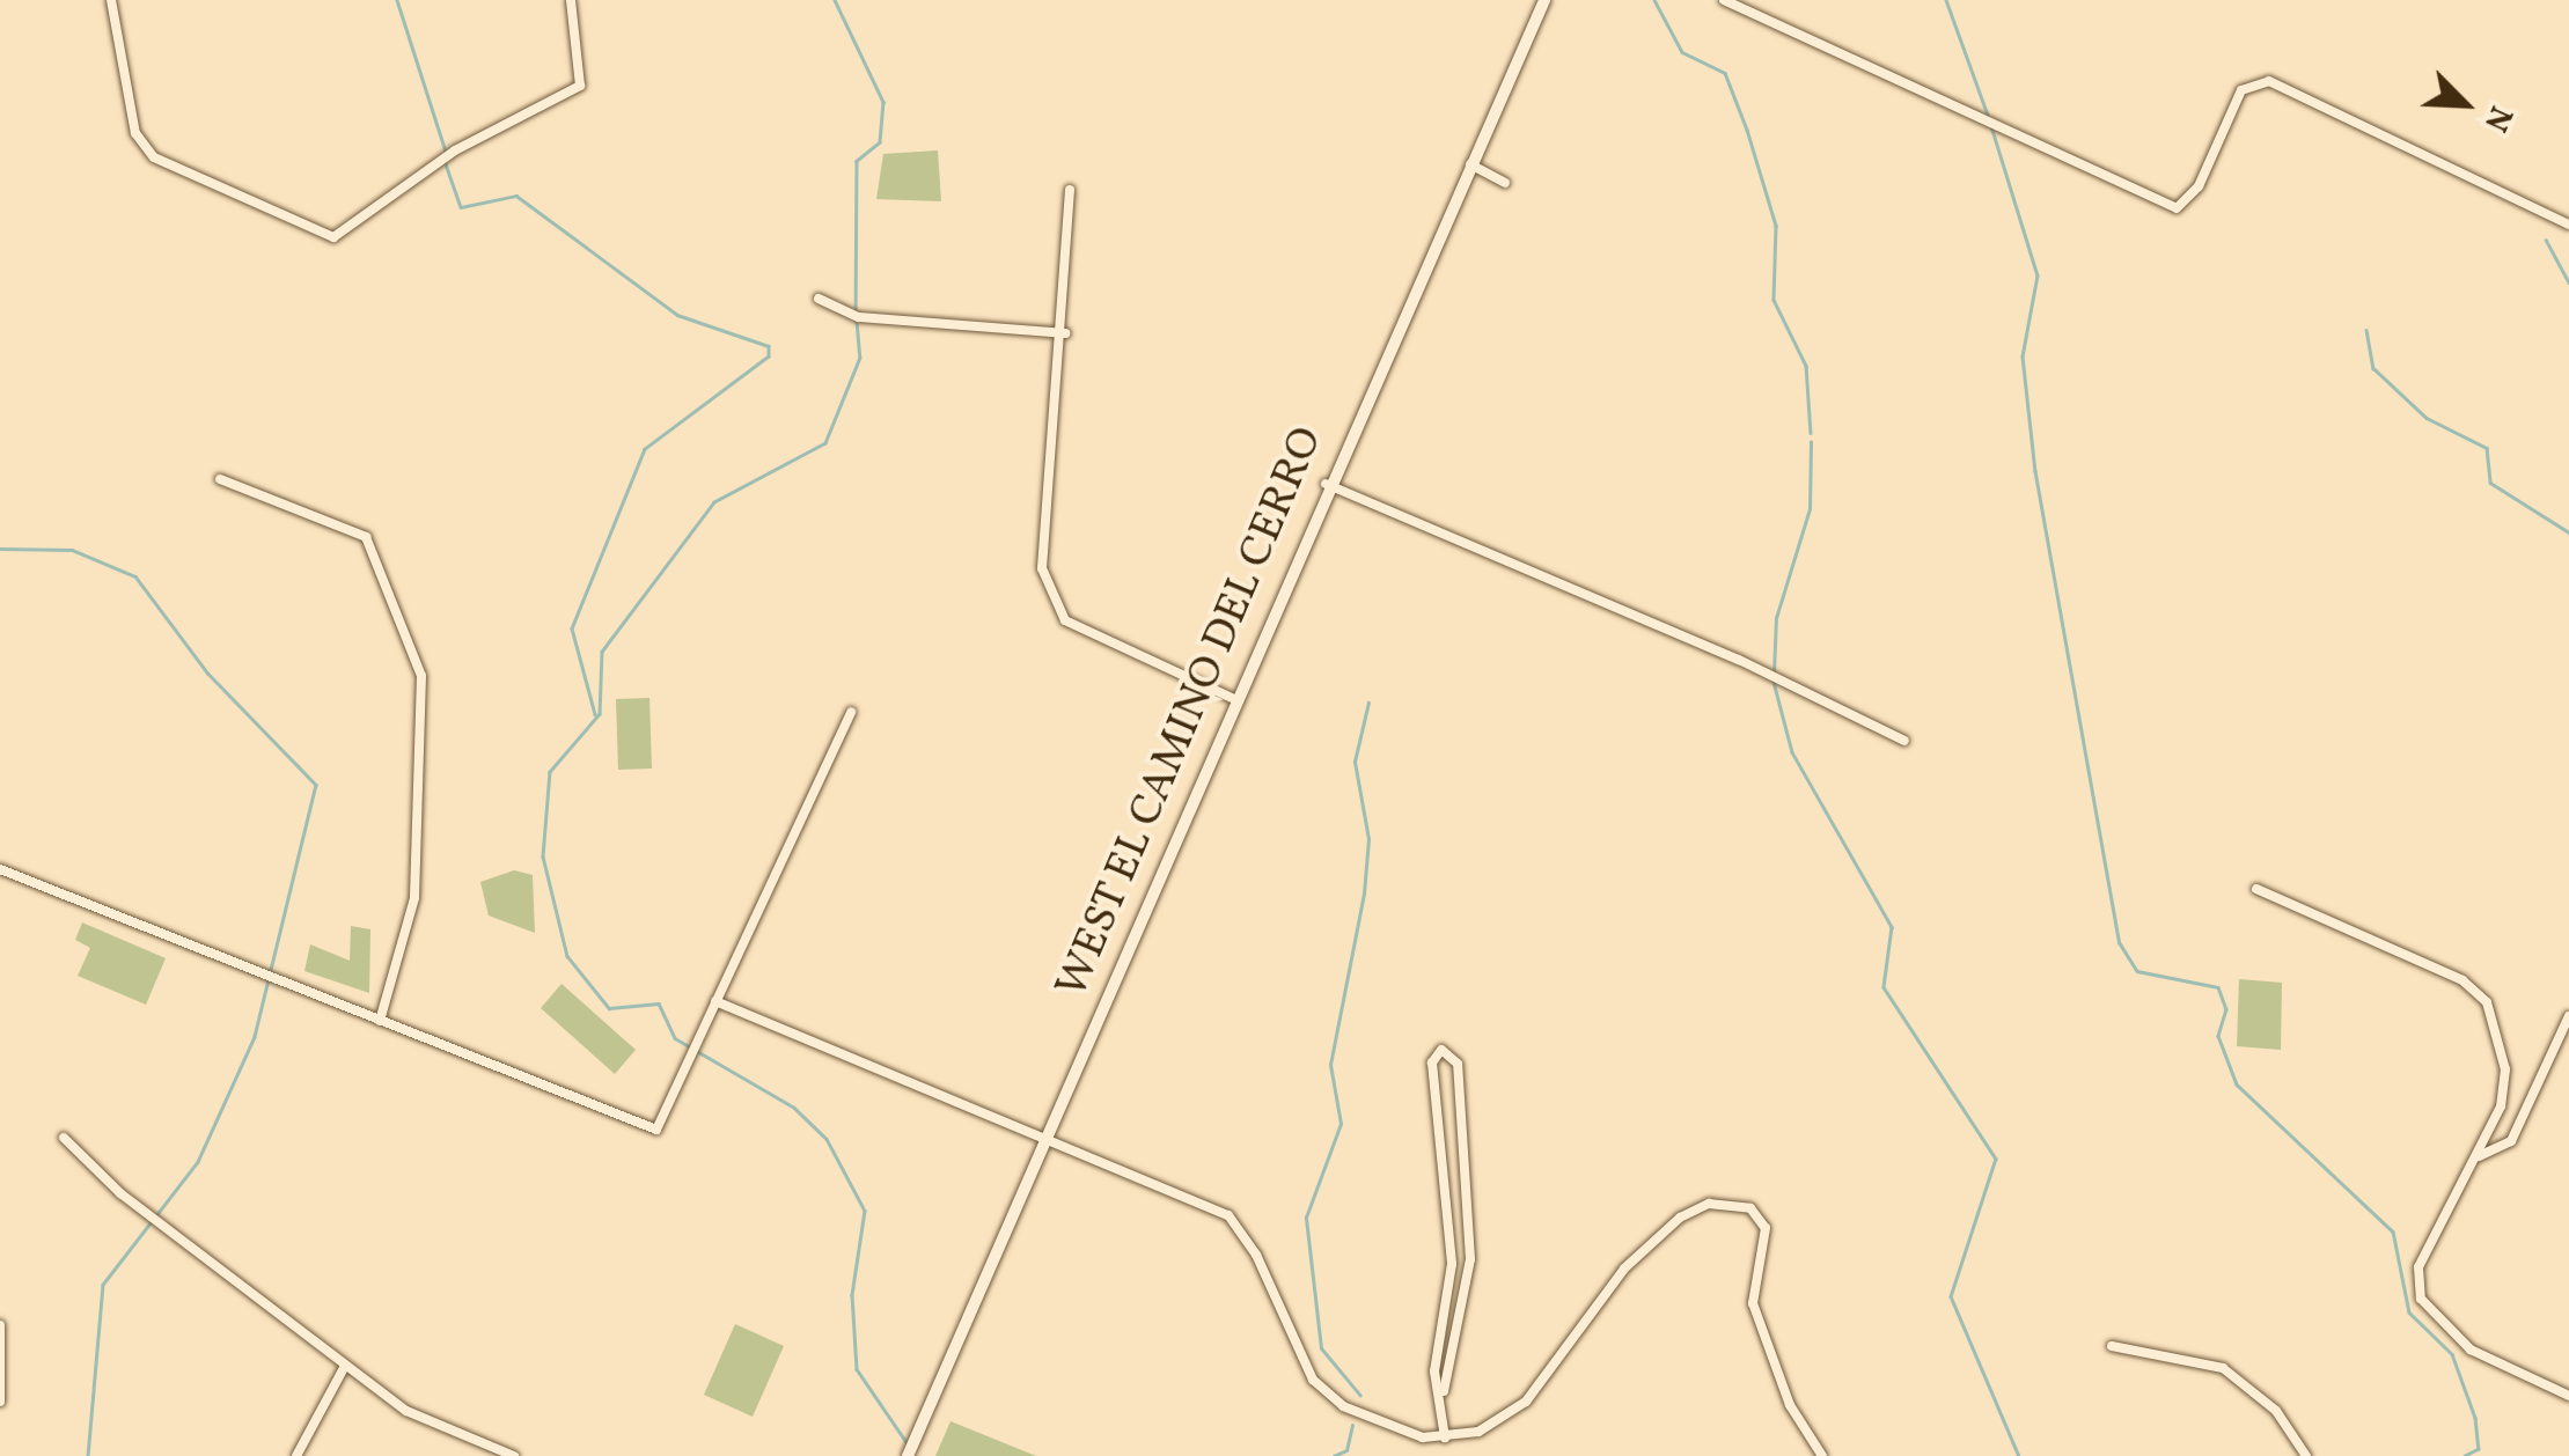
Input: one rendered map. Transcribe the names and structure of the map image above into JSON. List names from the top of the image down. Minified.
{"streets":{"street":["WEST EL CAMINO DEL CERRO"]},"north":"bottom right"}
